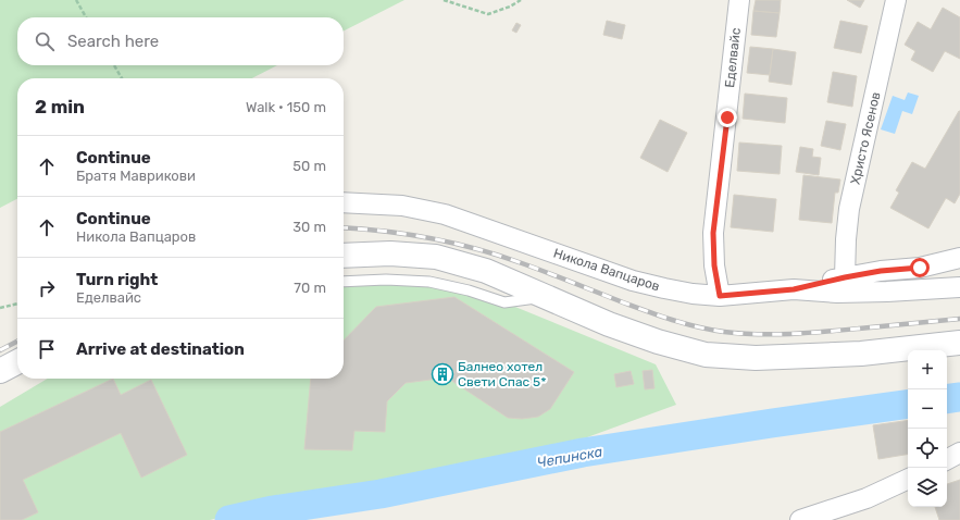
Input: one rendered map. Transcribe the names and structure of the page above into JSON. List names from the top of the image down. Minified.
{"streets":{"street":["Еделвайс","Христо Ясенов","Никола Вапцаров"]},"crossings":[["Еделвайс","Никола Вапцаров"]],"water":["Чепинска"],"places":{"building":["Балнео хотел Свети Спас 5*"]},"page":{"search":"Search here","heading":["2 min","Walk · 150 m"],"list":[["Continue","Братя Маврикови","50 m"],["Continue","Никола Вапцаров","30 m"],["Turn right","Еделвайс","70 m"],"Arrive at destination"],"map_buttons":["+","−"]}}
